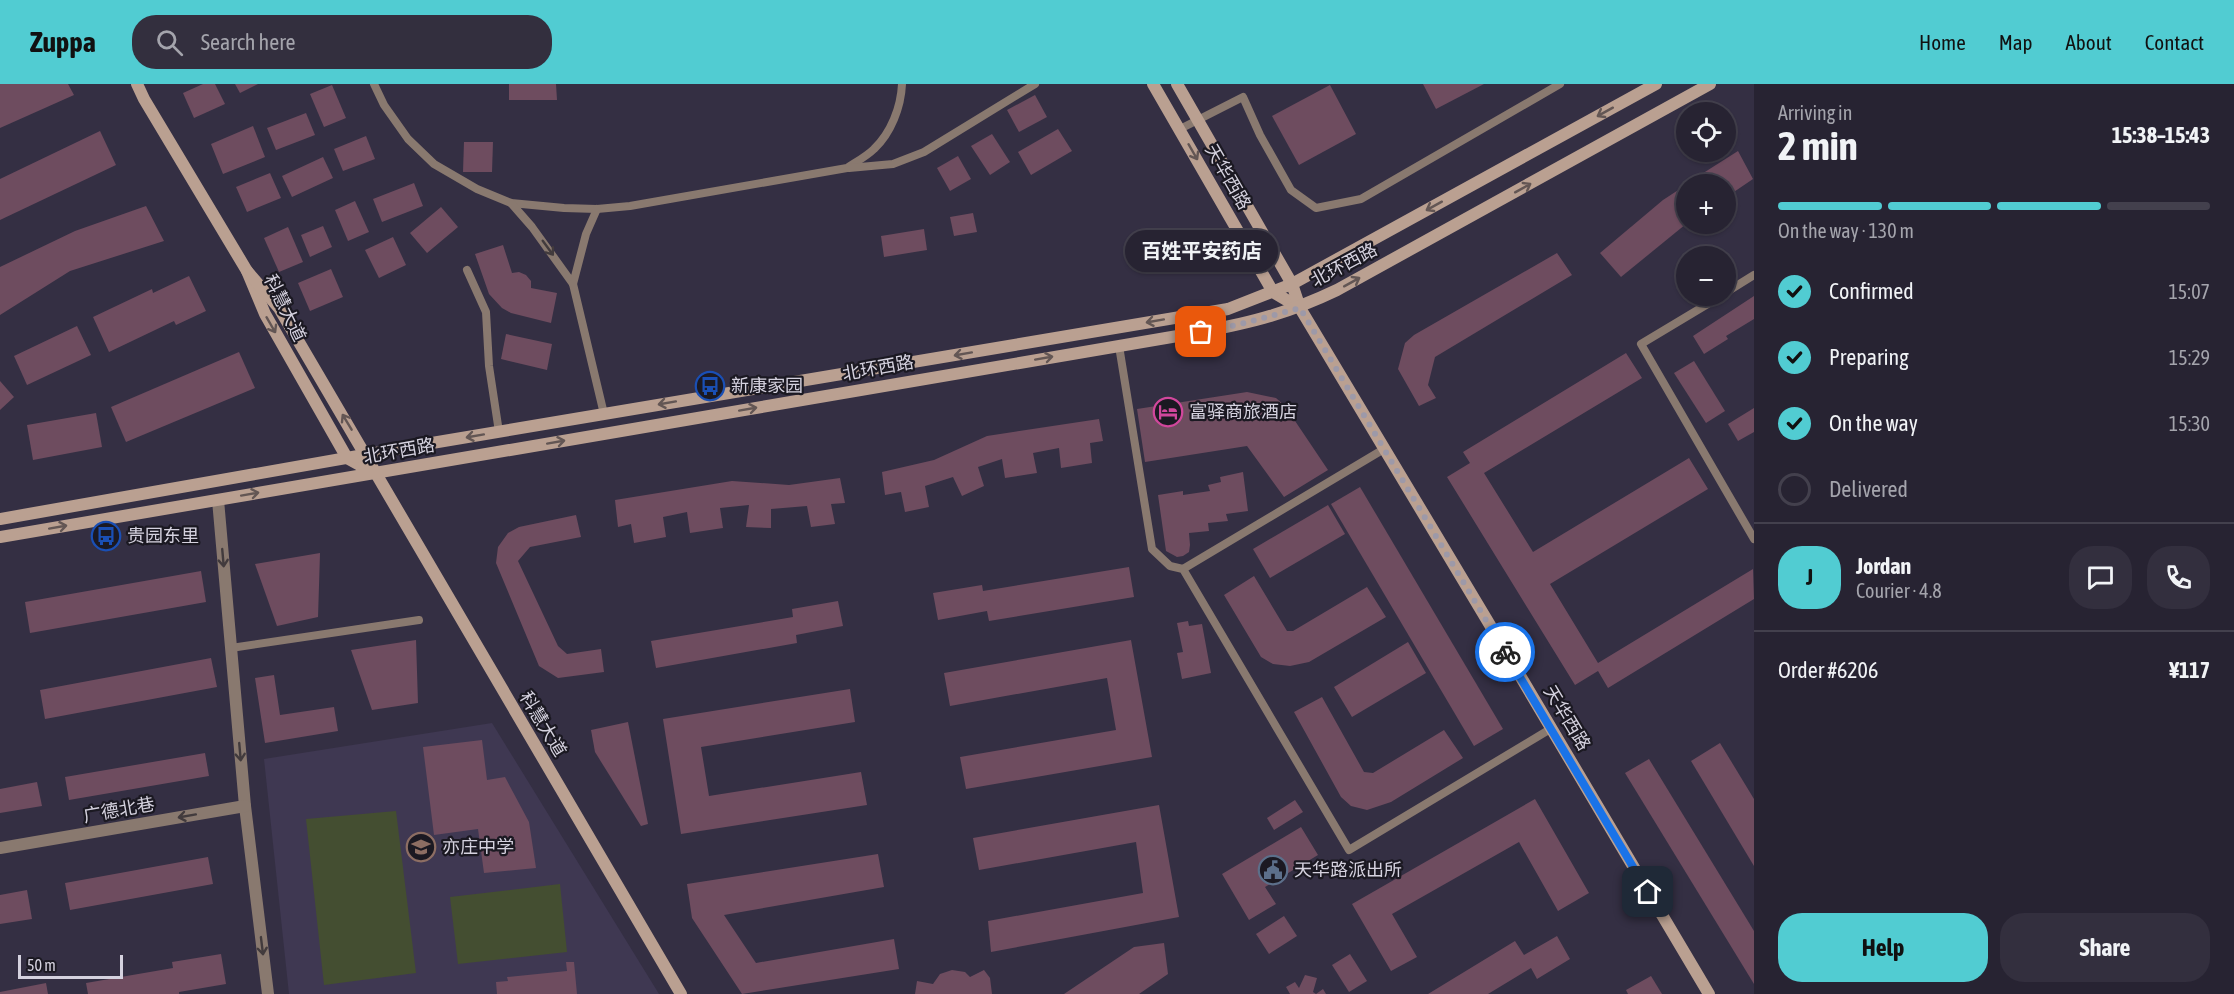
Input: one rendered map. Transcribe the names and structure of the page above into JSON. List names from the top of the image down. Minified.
{"streets":{"street":["天华西路","北环西路","科慧大道","广德北巷"]},"crossings":[["天华西路","北环西路"],["北环西路","科慧大道"]],"one_way":["广德北巷"],"places":{"other":["百姓平安药店"],"bus stop":["新康家园","贵园东里"],"hotel":["富驿商旅酒店"],"school or university":["亦庄中学"],"public building":["天华路派出所"]},"scale_bar":"50 m","page":{"header":"Zuppa","search":"Search here","nav":["Home","Map","About","Contact"],"heading":["2 min","Arriving in","15:38–15:43"],"panel":["Jordan","Courier · 4.8","Order #6206","¥117"],"map_buttons":["+","−"],"bar":"On the way · 130 m","bubble":"百姓平安药店","list":[["Confirmed","15:07"],["Preparing","15:29"],["On the way","15:30"],"Delivered"],"round":"J","buttons":["Help","Share"],"scale":"50 m"}}
